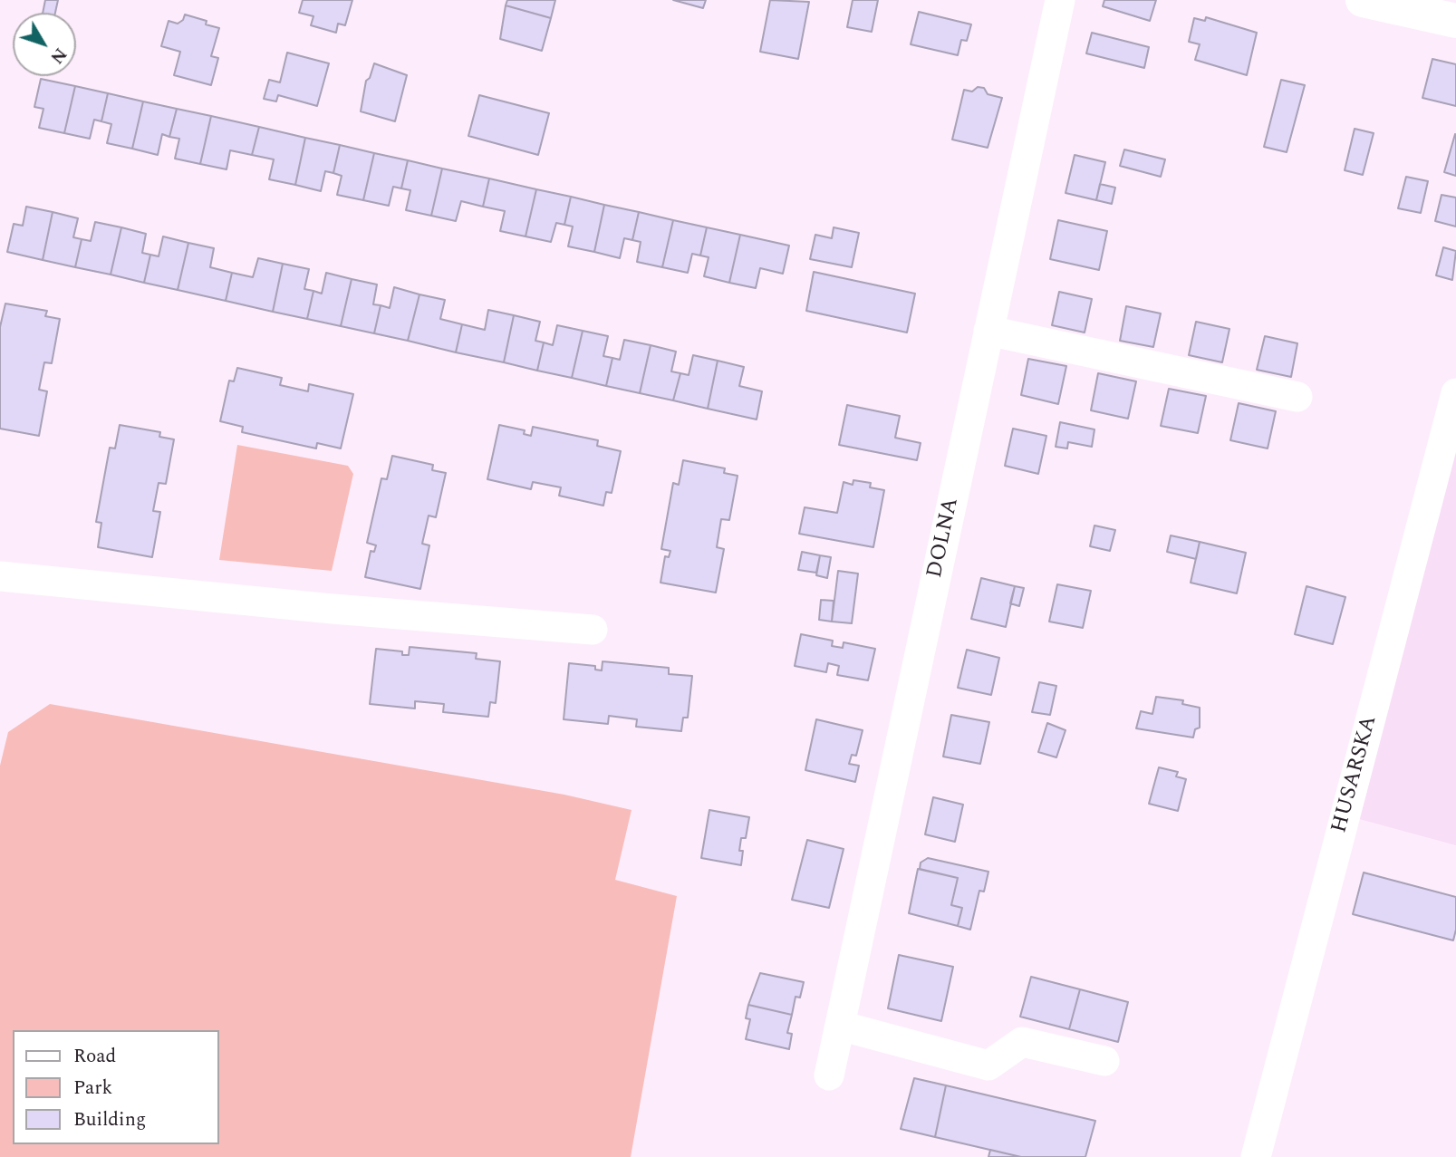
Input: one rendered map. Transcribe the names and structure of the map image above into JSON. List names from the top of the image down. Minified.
{"streets":{"street":["DOLNA","HUSARSKA"]},"legend":["Road","Park","Building"],"north":"bottom right"}
